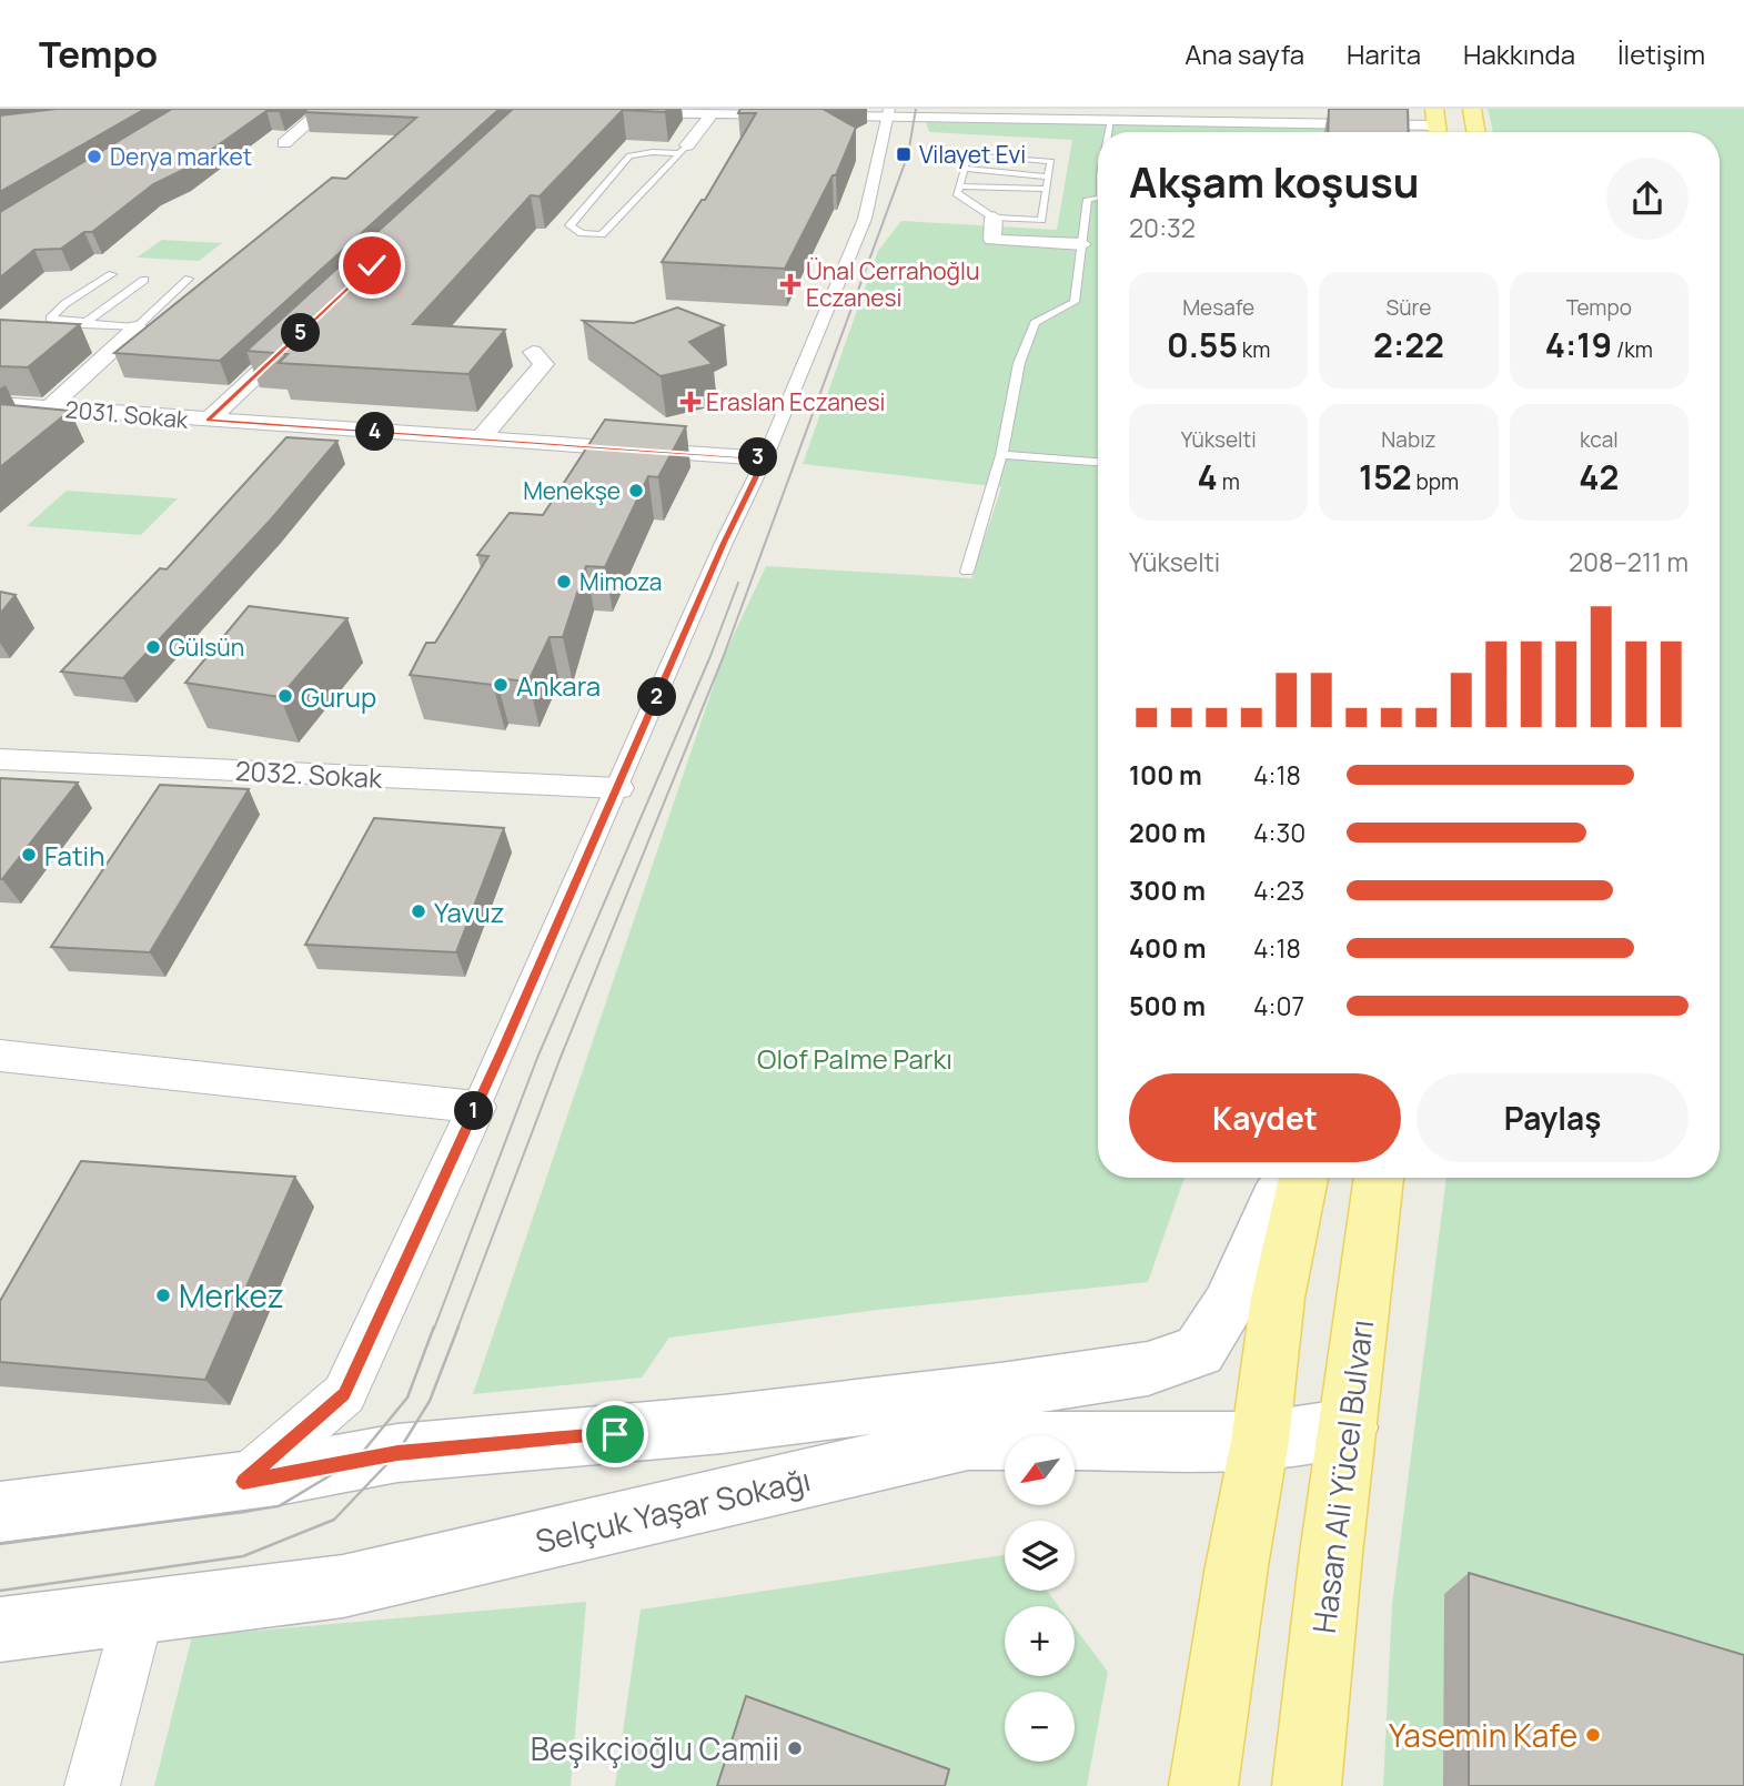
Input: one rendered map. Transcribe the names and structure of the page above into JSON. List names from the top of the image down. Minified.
{"streets":{"main road":["Hasan Ali Yücel Bulvarı","Selçuk Yaşar Sokağı"],"street":["2031. Sokak","2032. Sokak"]},"crossings":[["Hasan Ali Yücel Bulvarı","Selçuk Yaşar Sokağı"]],"parks":["Olof Palme Parkı"],"places":{"transit":["Vilayet Evi"],"other":["Derya market","Menekşe","Mimoza","Gülsün","Ankara","Gurup","Fatih","Yavuz","Merkez","Yasemin Kafe","Beşikçioğlu Camii"],"health":["Ünal Cerrahoğlu Eczanesi","Eraslan Eczanesi"]},"north":"bottom left","page":{"header":"Tempo","nav":["Ana sayfa","Harita","Hakkında","İletişim"],"heading":["Akşam koşusu","20:32"],"stats":[["Mesafe","0.55 km"],["Süre","2:22"],["Tempo","4:19 /km"],["Yükselti","4 m"],["Nabız","152 bpm"],["kcal","42"]],"pins":["5","4","3","2","1"],"chart":["Yükselti","208–211 m"],"list":[{"name":"100 m","note":"4:18"},{"name":"200 m","note":"4:30"},{"name":"300 m","note":"4:23"},{"name":"400 m","note":"4:18"},{"name":"500 m","note":"4:07"}],"buttons":["Kaydet","Paylaş"],"map_buttons":["+","−"]}}
